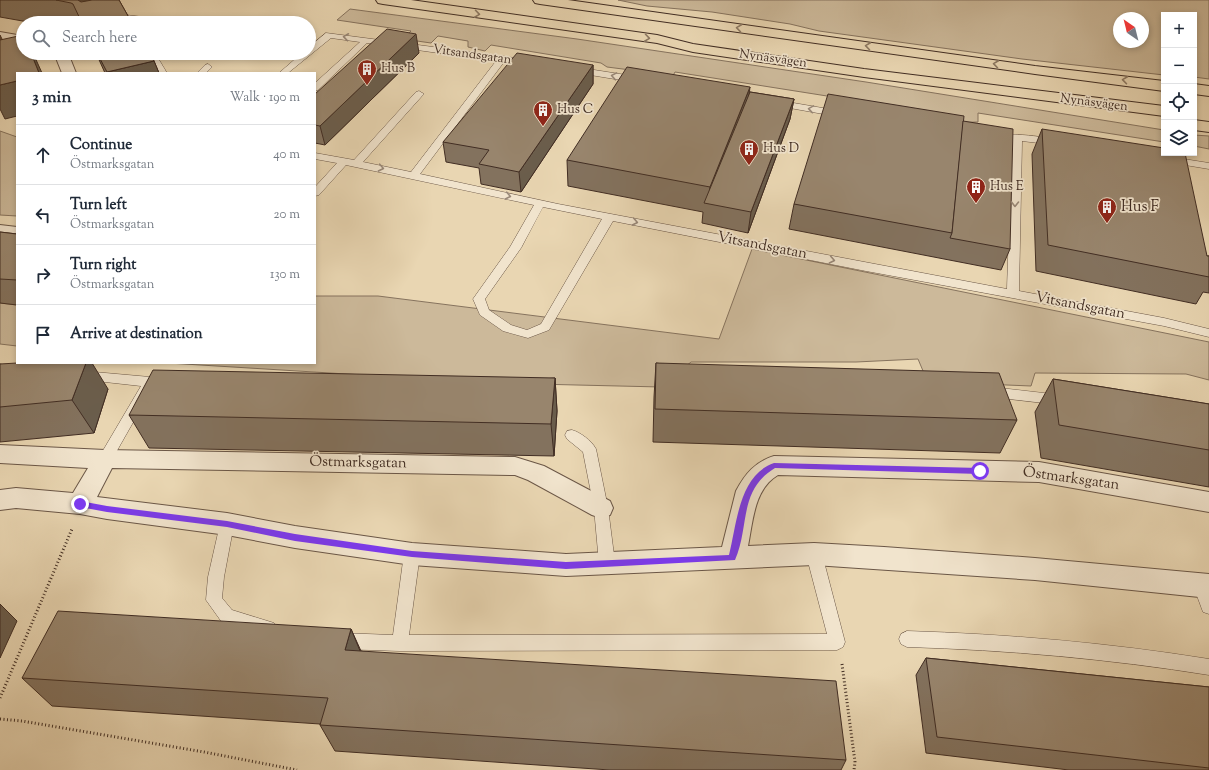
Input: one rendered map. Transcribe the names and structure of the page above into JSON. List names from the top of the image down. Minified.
{"streets":{"highway":["Nynäsvägen"],"street":["Östmarksgatan"],"lane":["Vitsandsgatan"]},"one_way":["Vitsandsgatan"],"places":{"building":["Hus B","Hus C","Hus D","Hus E","Hus F"]},"north":"top left","page":{"map_buttons":["+","−"],"search":"Search here","heading":["3 min","Walk · 190 m"],"list":[["Continue","Östmarksgatan","40 m"],["Turn left","Östmarksgatan","20 m"],["Turn right","Östmarksgatan","130 m"],"Arrive at destination"]}}
